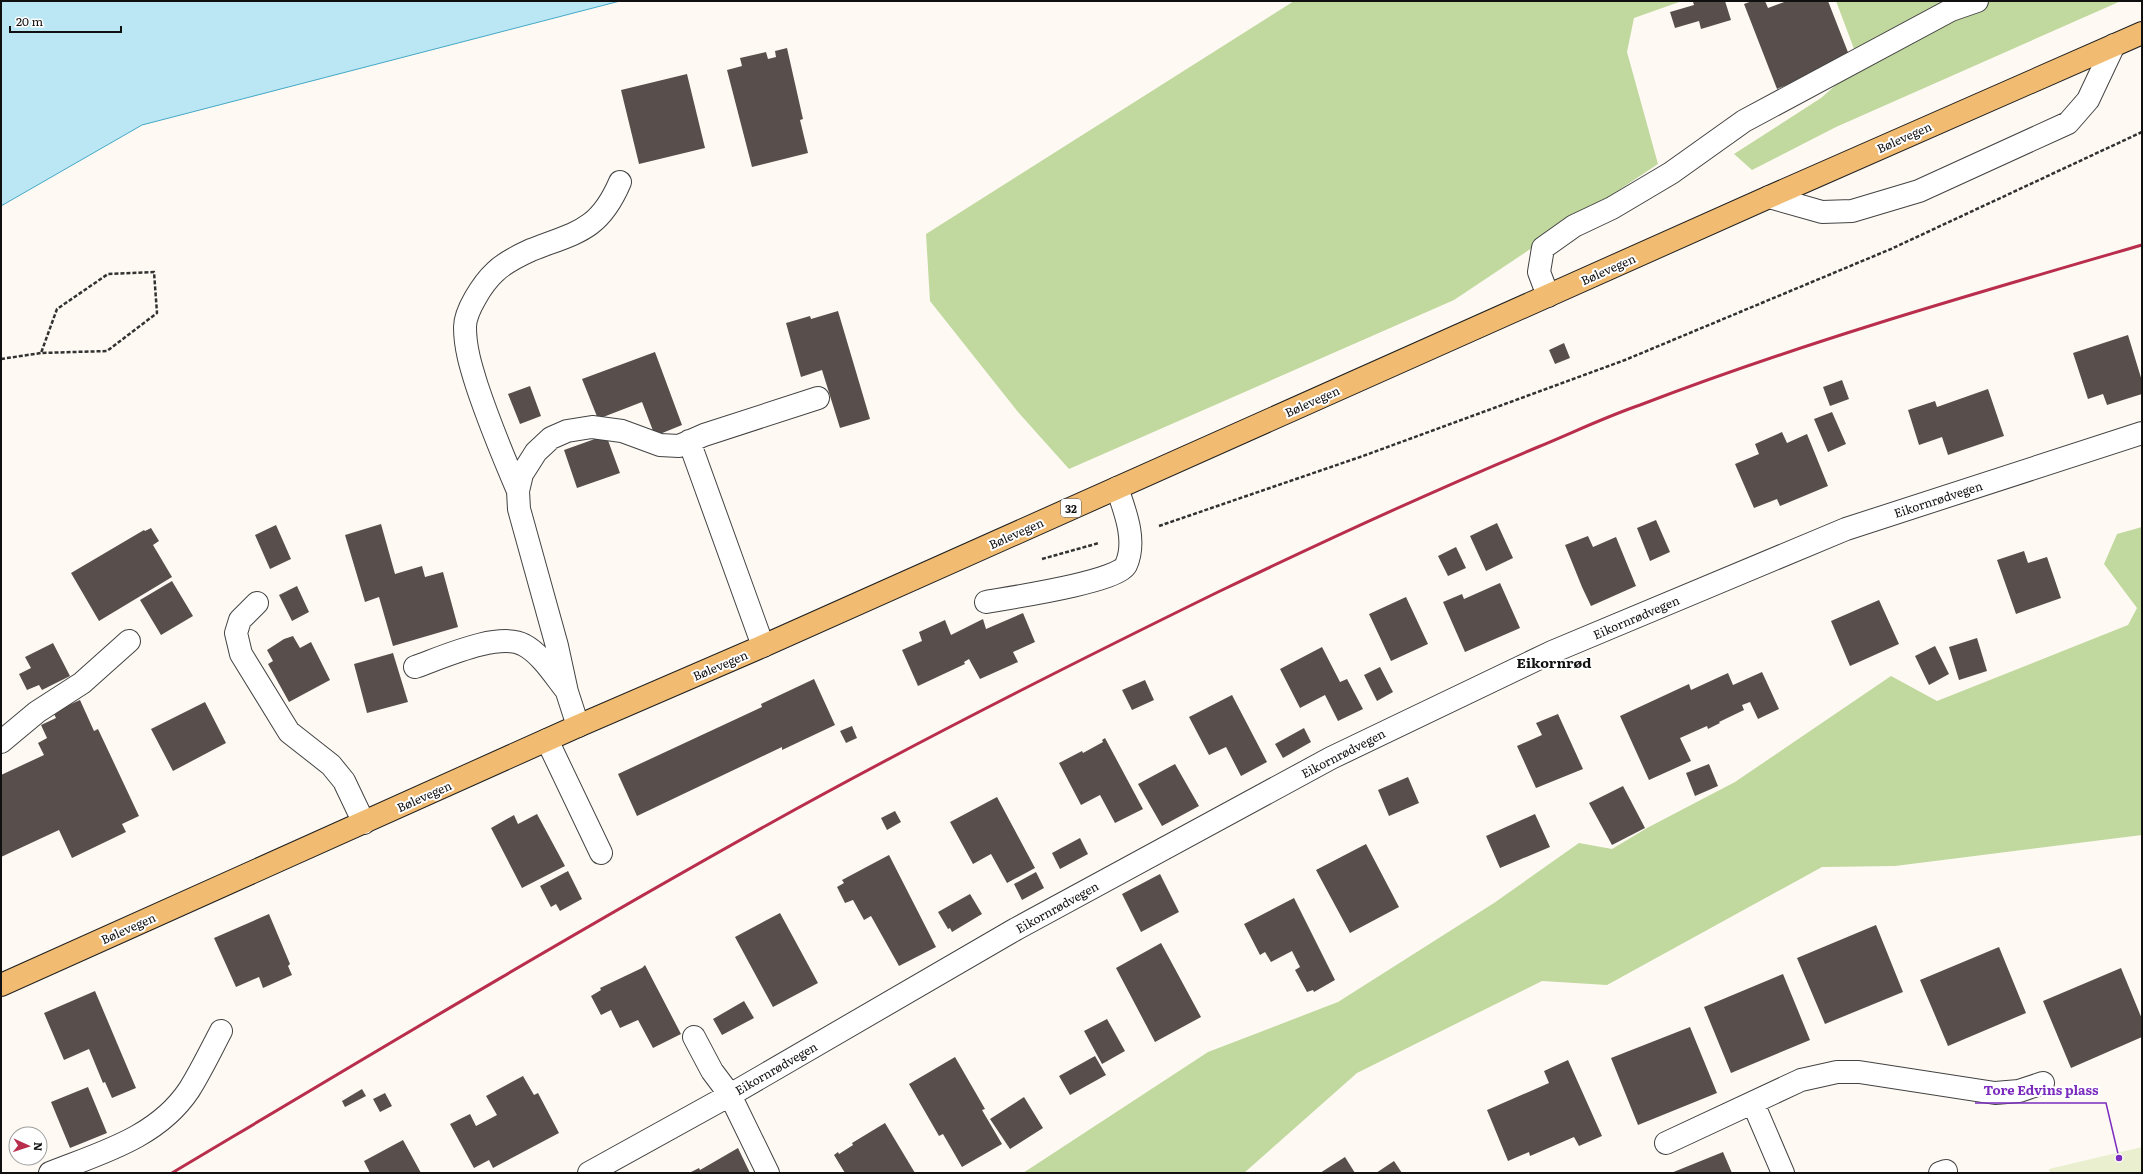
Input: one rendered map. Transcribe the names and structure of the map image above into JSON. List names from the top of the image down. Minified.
{"streets":{"main road":["Bølevegen","32"],"street":["Eikornrødvegen"]},"districts":["Eikornrød"],"places":["Tore Edvins plass"],"scale_bar":"20 m","north":"right"}
